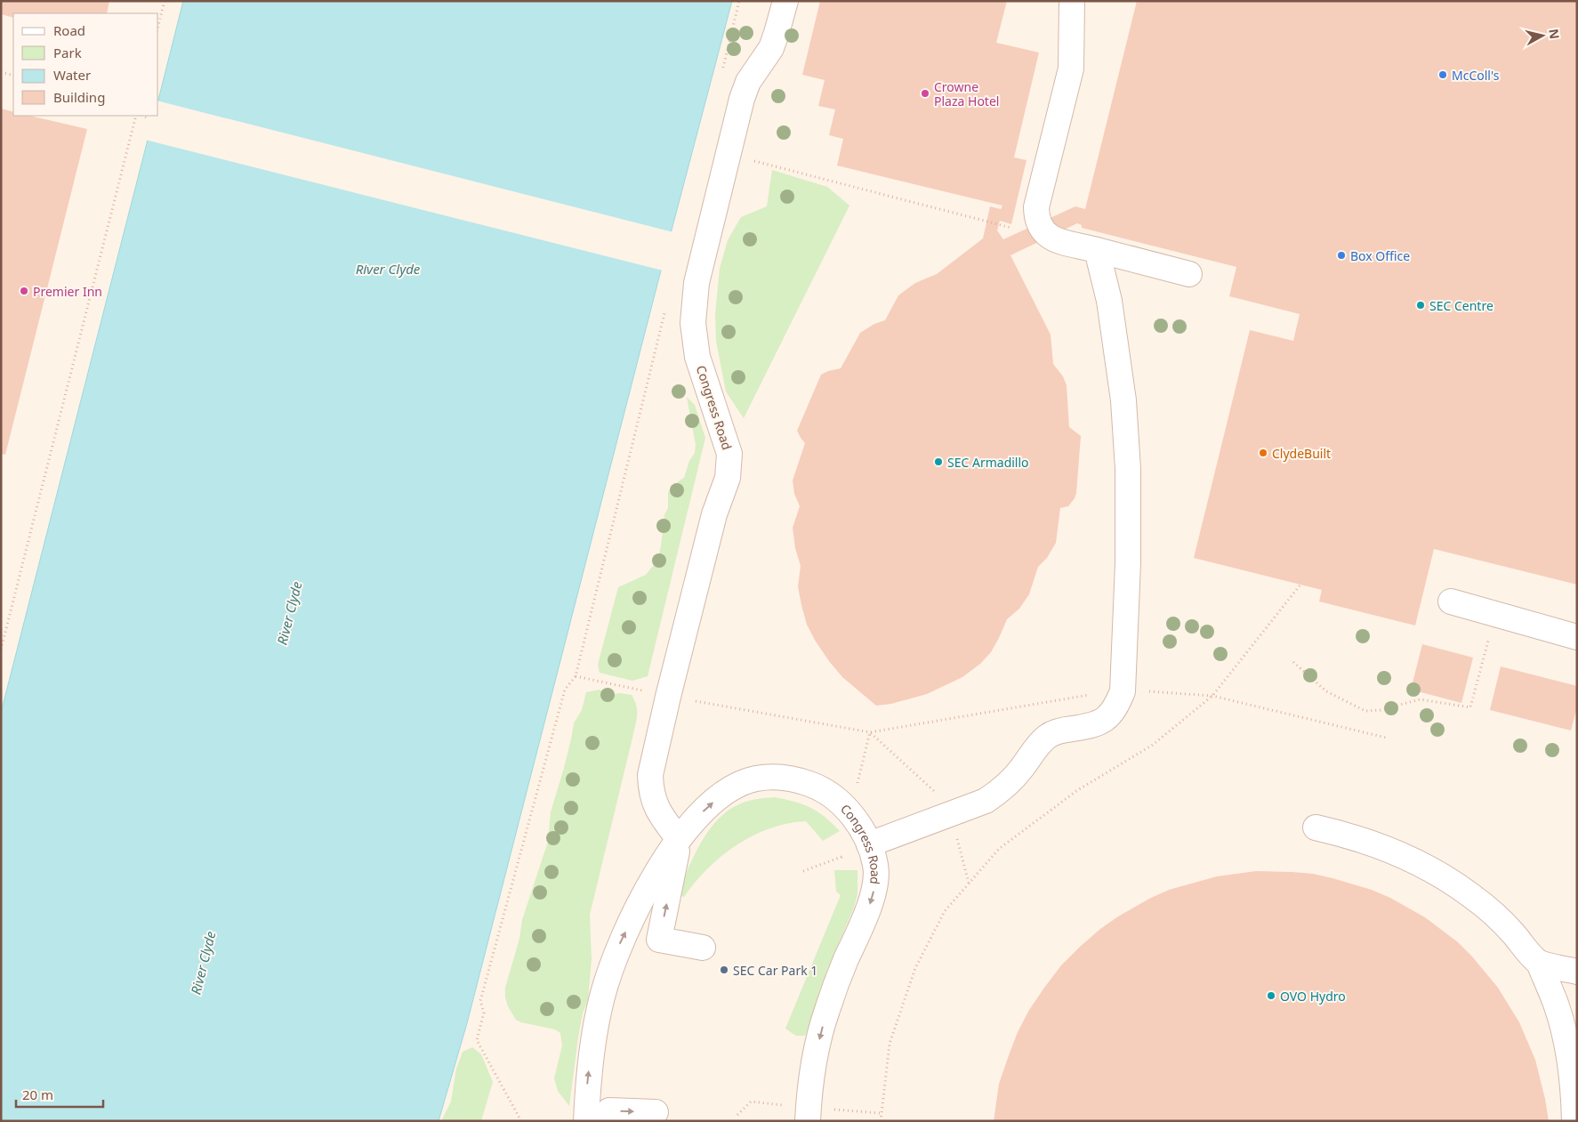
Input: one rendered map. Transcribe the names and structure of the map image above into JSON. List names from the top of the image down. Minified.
{"streets":{"street":["Congress Road"]},"water":["River Clyde"],"places":["McColl's","Crowne Plaza Hotel","Box Office","Premier Inn","SEC Centre","ClydeBuilt","SEC Armadillo","SEC Car Park 1","OVO Hydro"],"legend":["Road","Park","Water","Building"],"scale_bar":"20 m","north":"right"}
